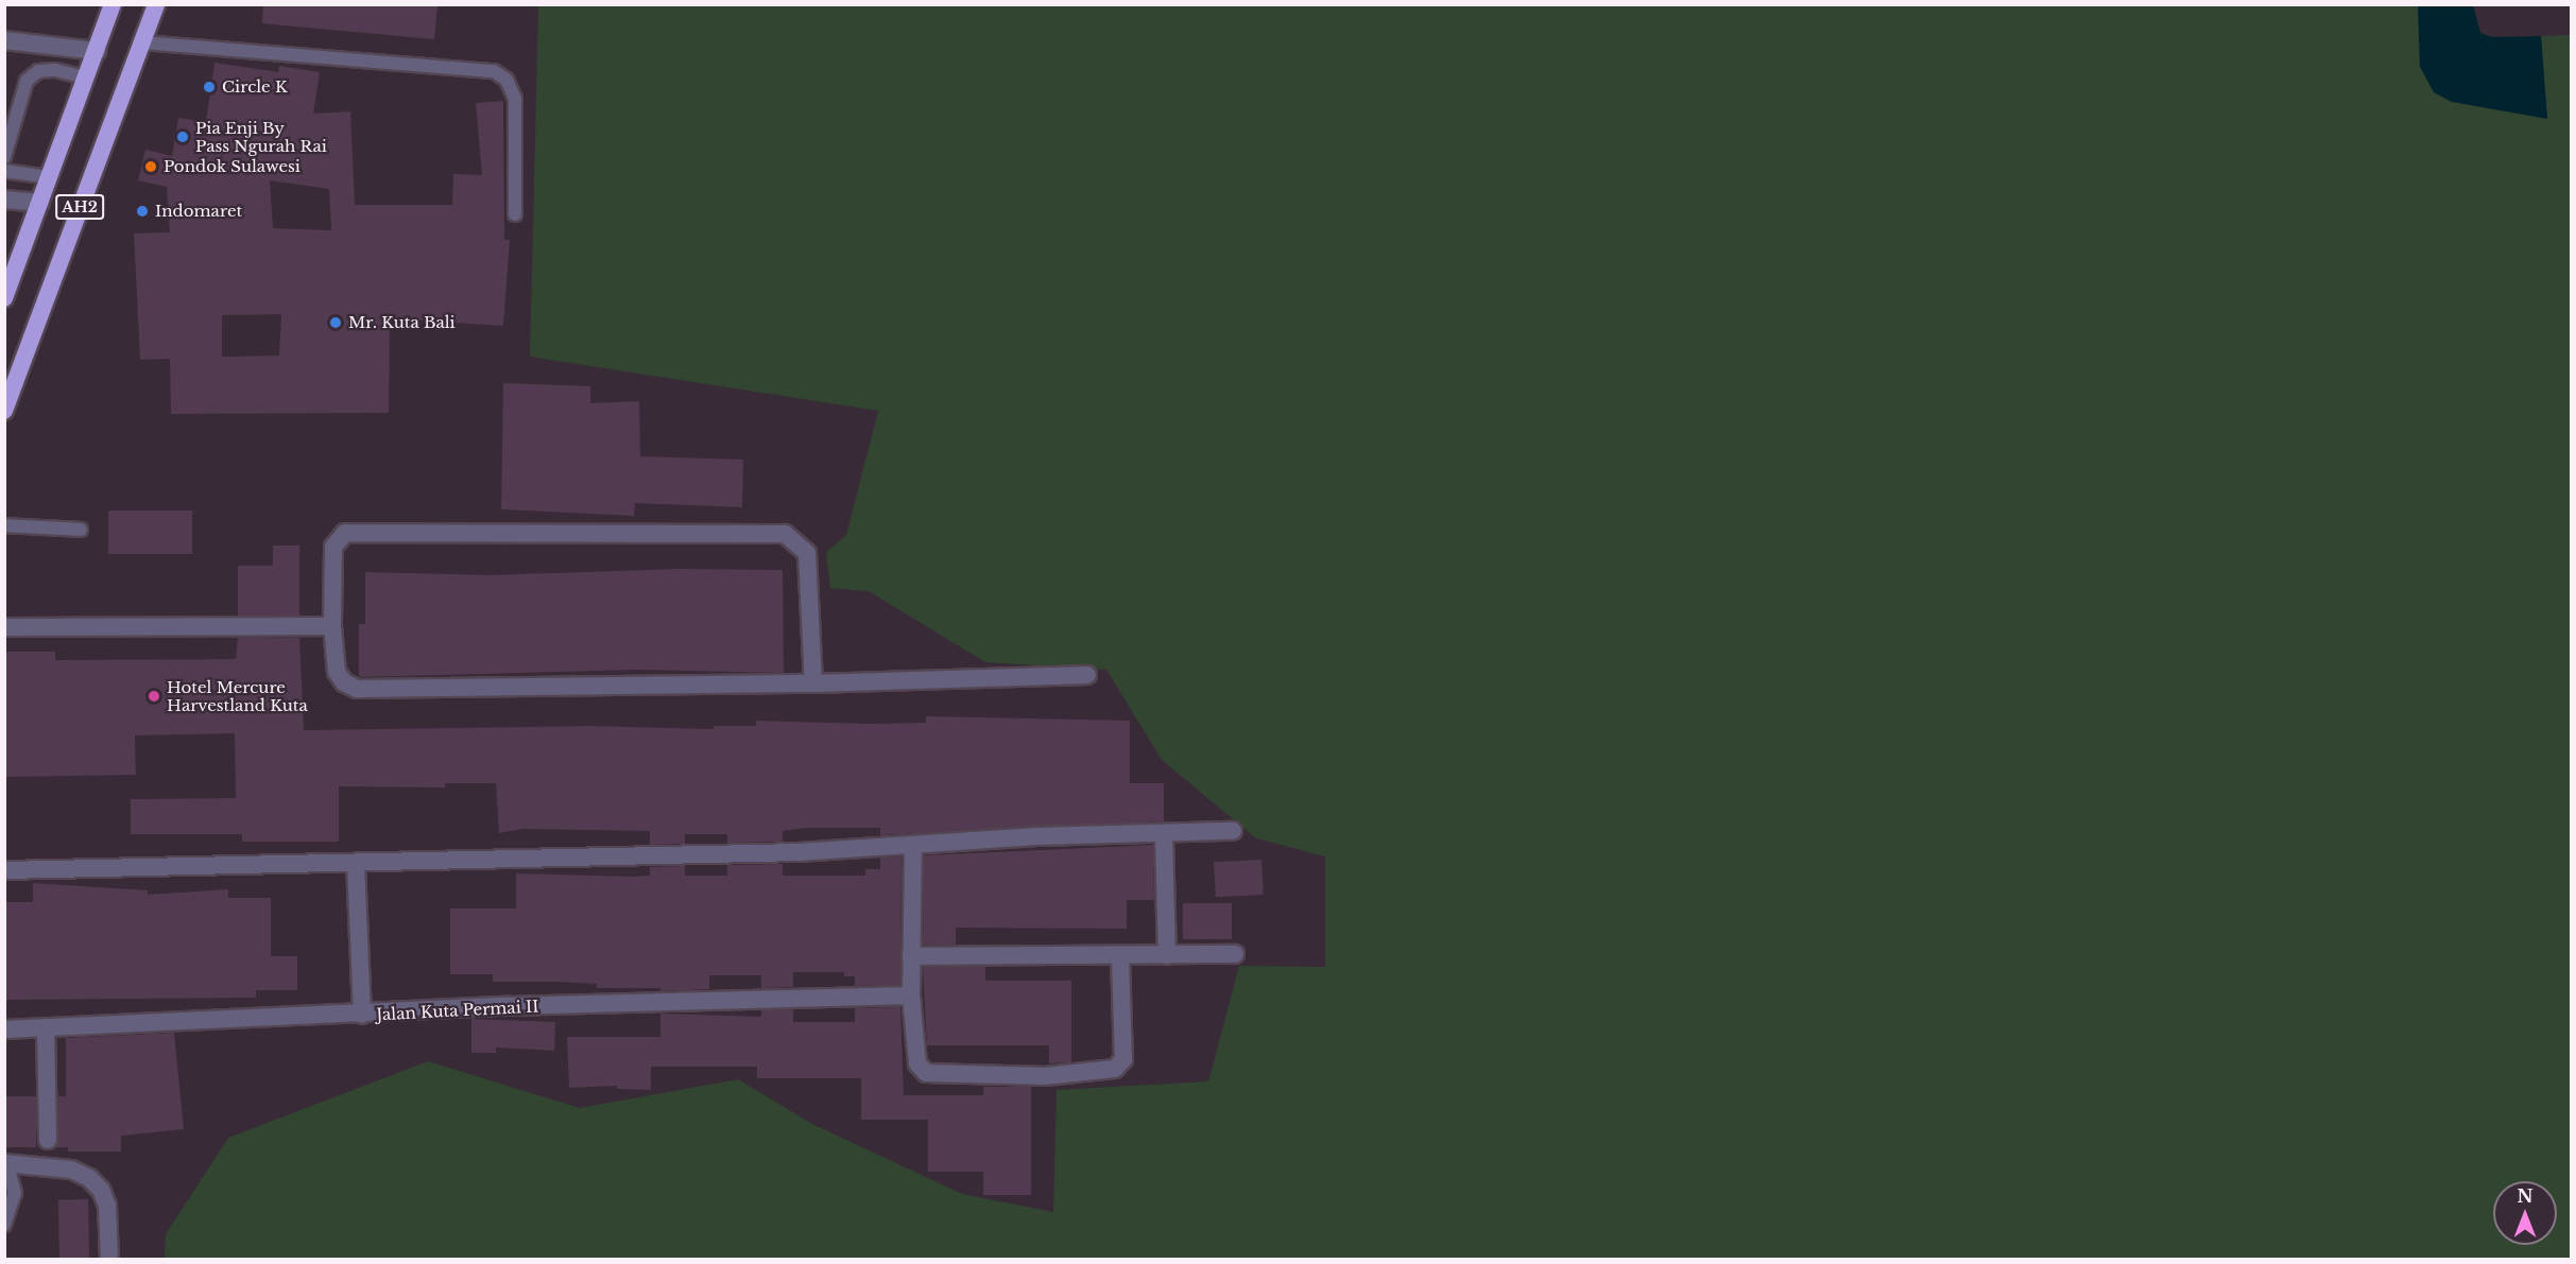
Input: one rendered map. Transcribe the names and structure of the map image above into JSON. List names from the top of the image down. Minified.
{"streets":{"highway":["AH2"],"street":["Jalan Kuta Permai II"]},"places":["Circle K","Pia Enji By Pass Ngurah Rai","Pondok Sulawesi","Indomaret","Mr. Kuta Bali","Hotel Mercure Harvestland Kuta"],"north":"top"}
